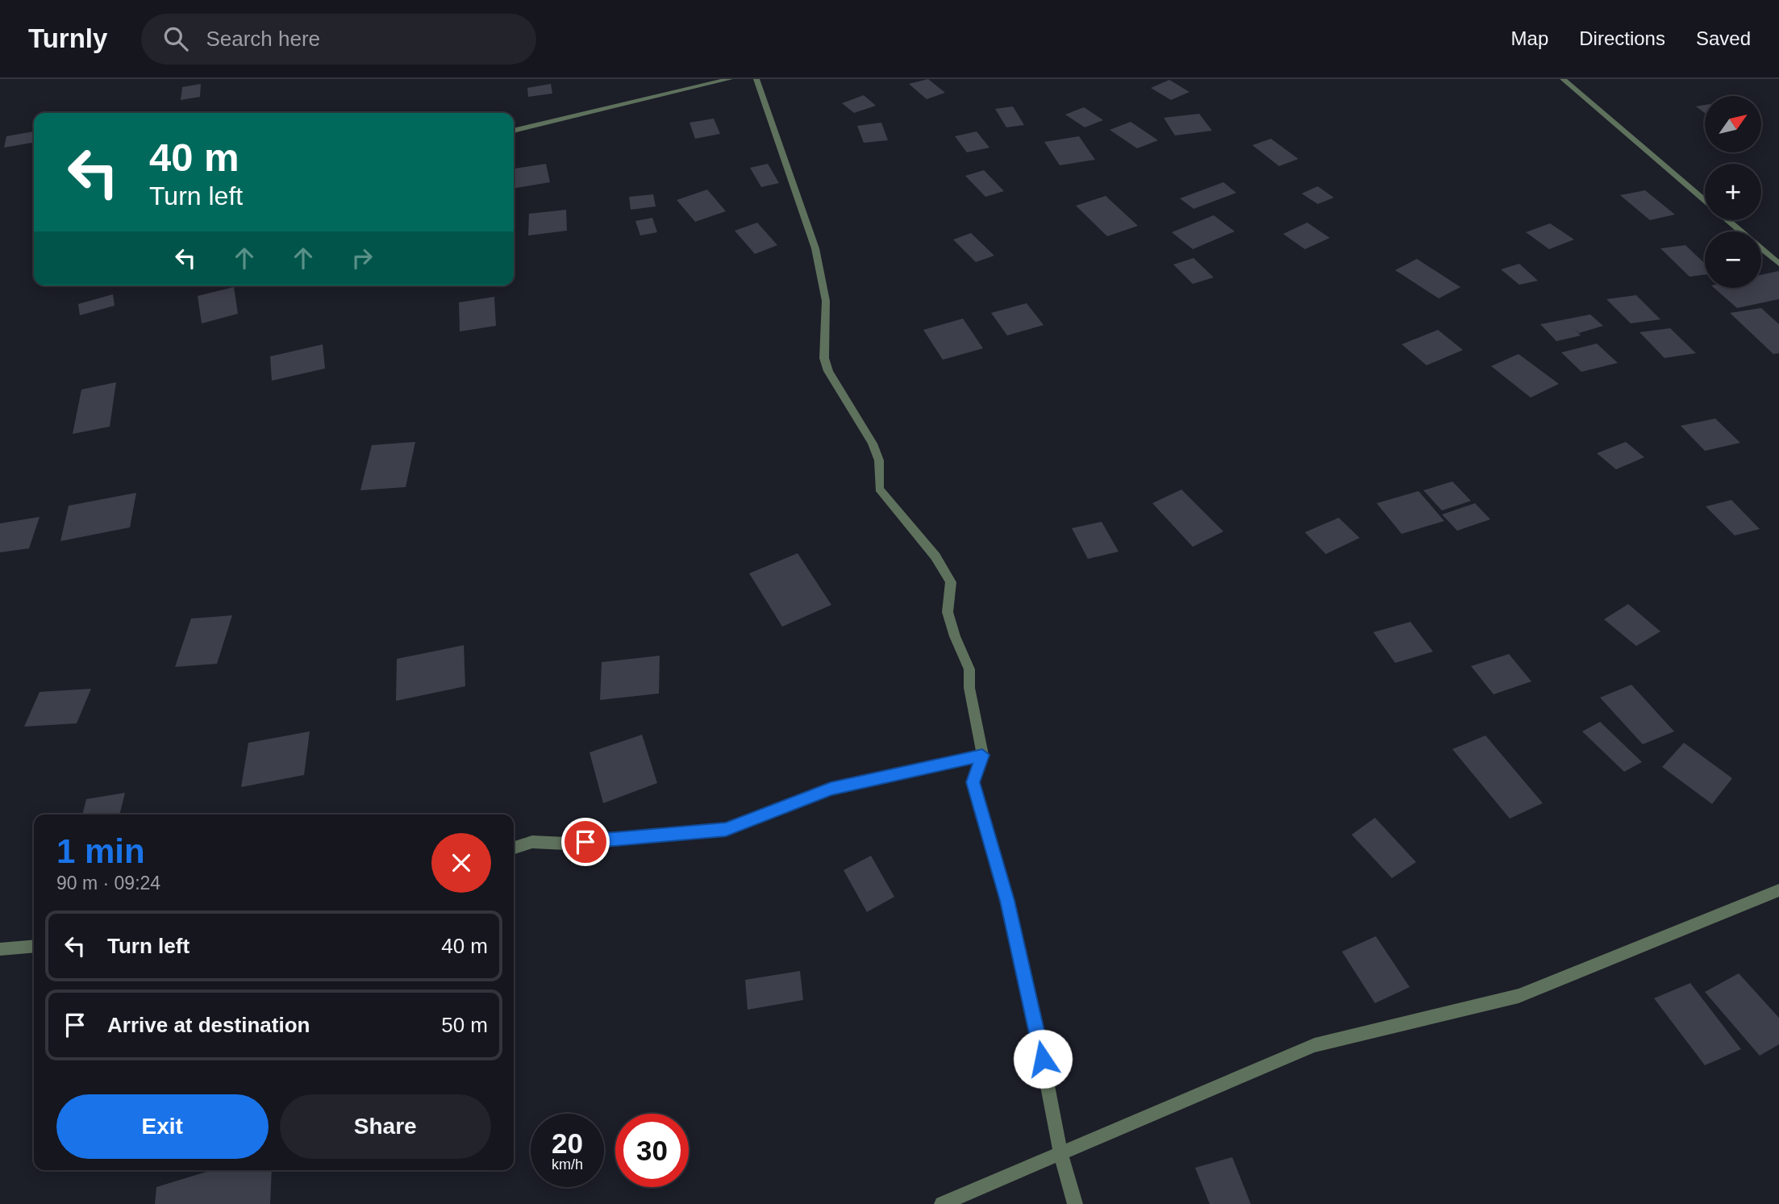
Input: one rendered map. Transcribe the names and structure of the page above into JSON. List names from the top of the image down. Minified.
{"north":"top right","page":{"header":"Turnly","search":"Search here","nav":["Map","Directions","Saved"],"map_buttons":["+","−"],"turn":["40 m","Turn left"],"heading":["1 min","90 m · 09:24"],"list":[{"name":"Turn left","value":"40 m"},{"name":"Arrive at destination","value":"50 m"}],"buttons":["Exit","Share"],"speed":"20 km/h","limit":"30"}}
